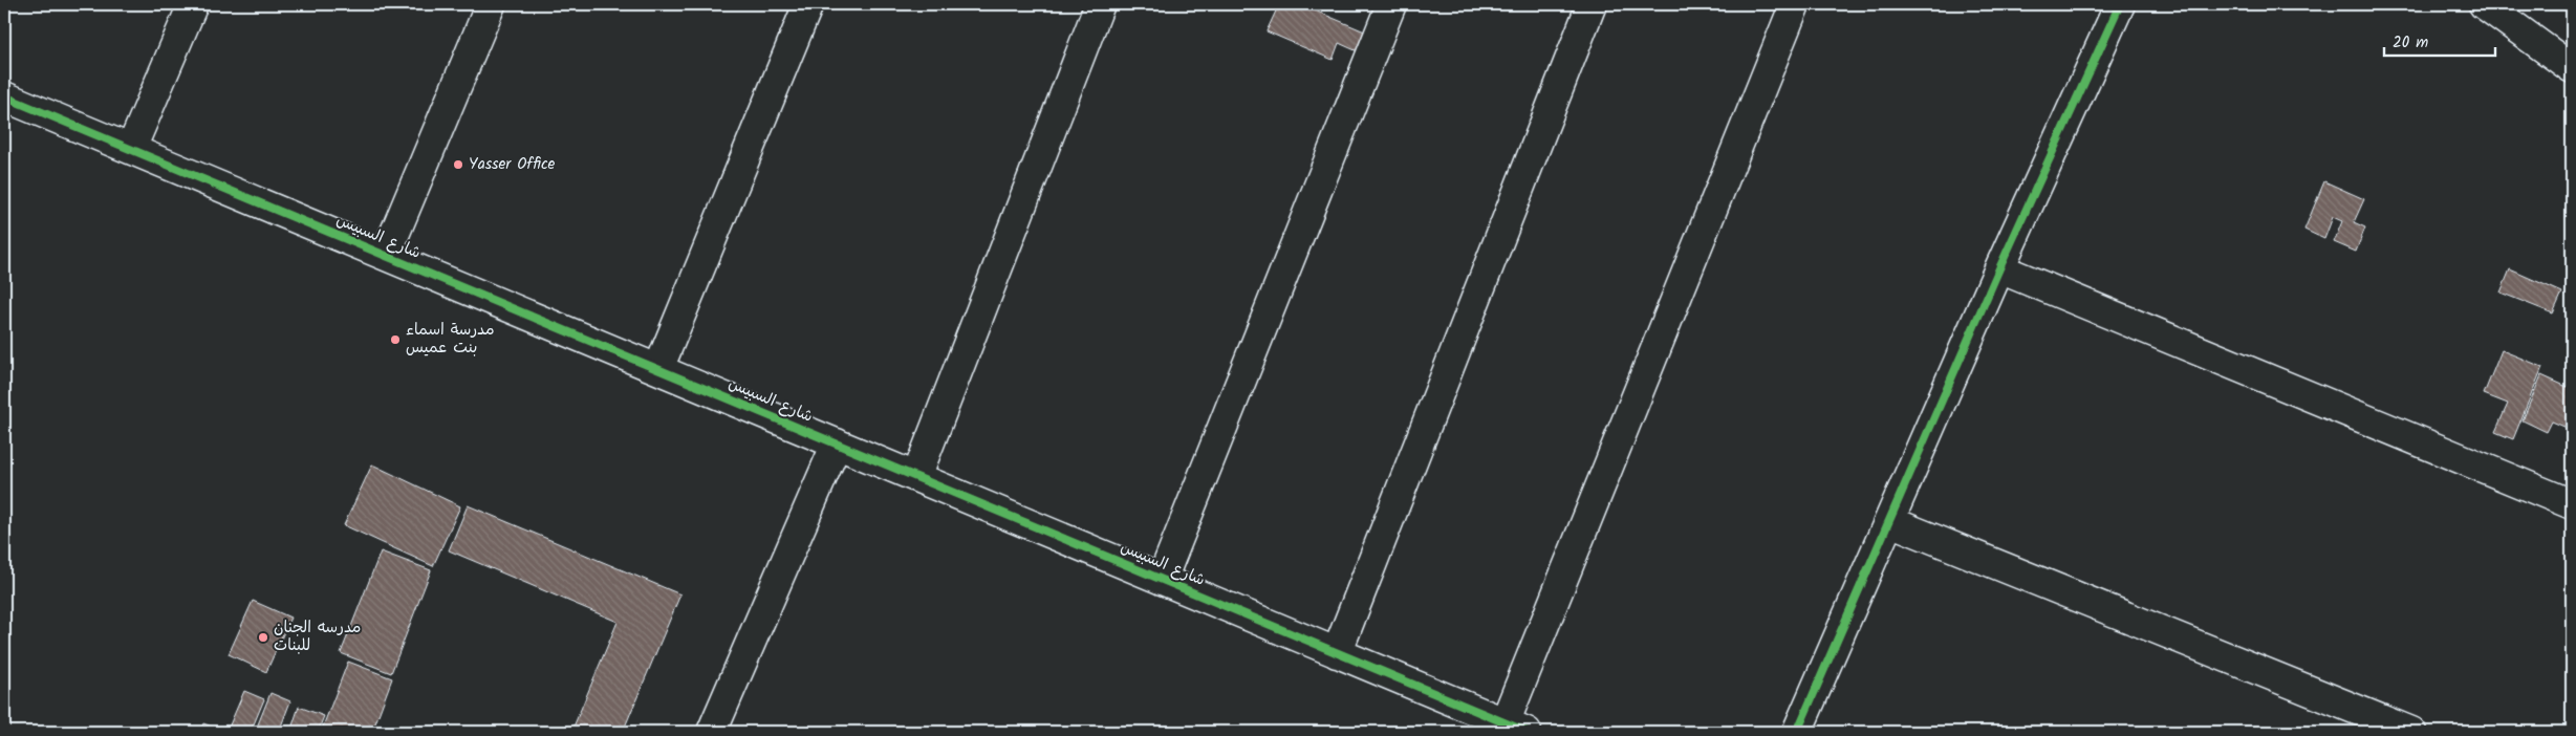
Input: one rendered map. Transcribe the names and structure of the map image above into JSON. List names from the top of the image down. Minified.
{"streets":{"street":["شارع السبيس"]},"places":["Yasser Office","مدرسة اسماء بنت عميس","مدرسه الجنان للبنات"],"scale_bar":"20 m"}
